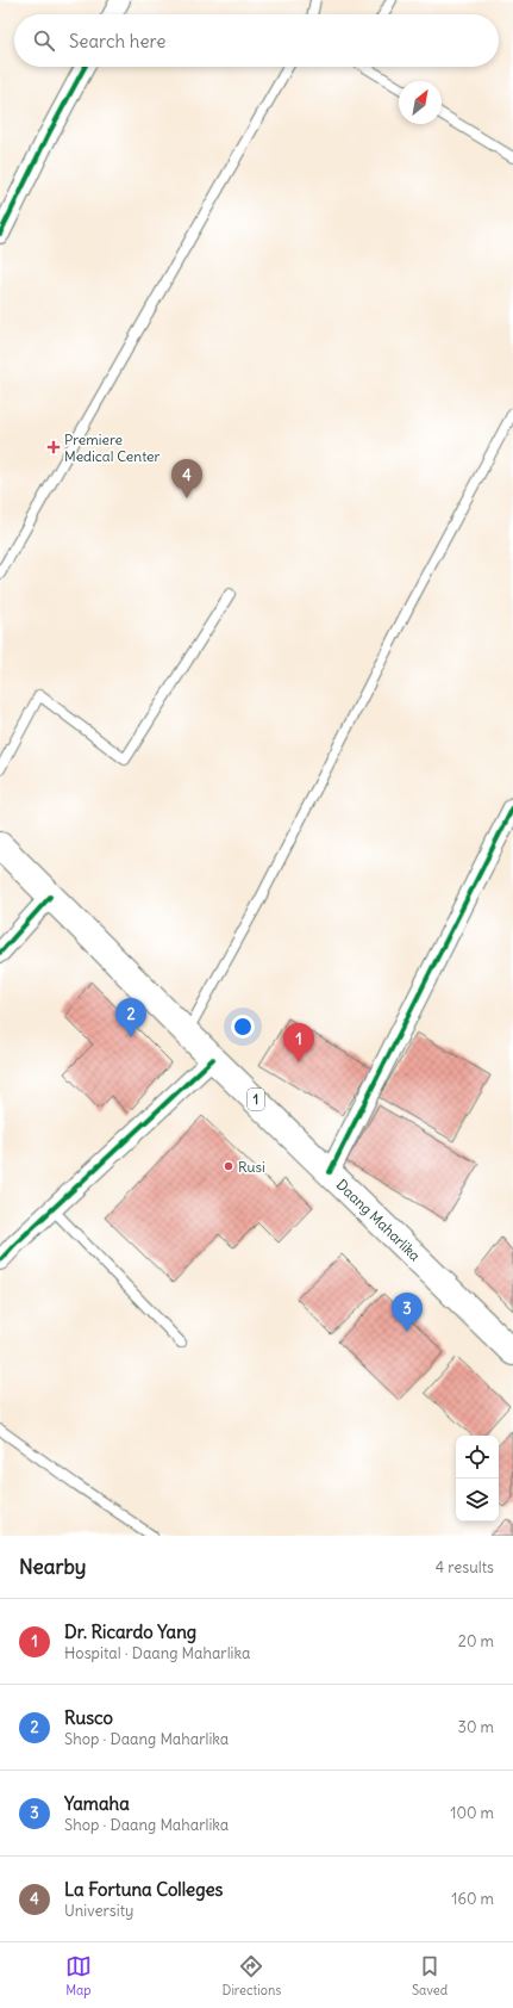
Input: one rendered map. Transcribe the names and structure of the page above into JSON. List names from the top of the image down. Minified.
{"streets":{"highway":["1","Daang Maharlika"]},"places":{"health":["Premiere Medical Center"],"other":["Rusi"]},"north":"top right","page":{"search":"Search here","pins":["4","2","1","3"],"heading":["Nearby","4 results"],"list":[{"mark":"1","name":"Dr. Ricardo Yang","note":"Hospital · Daang Maharlika","value":"20 m"},{"mark":"2","name":"Rusco","note":"Shop · Daang Maharlika","value":"30 m"},{"mark":"3","name":"Yamaha","note":"Shop · Daang Maharlika","value":"100 m"},{"mark":"4","name":"La Fortuna Colleges","note":"University","value":"160 m"}],"nav":["Map","Directions","Saved"]}}
